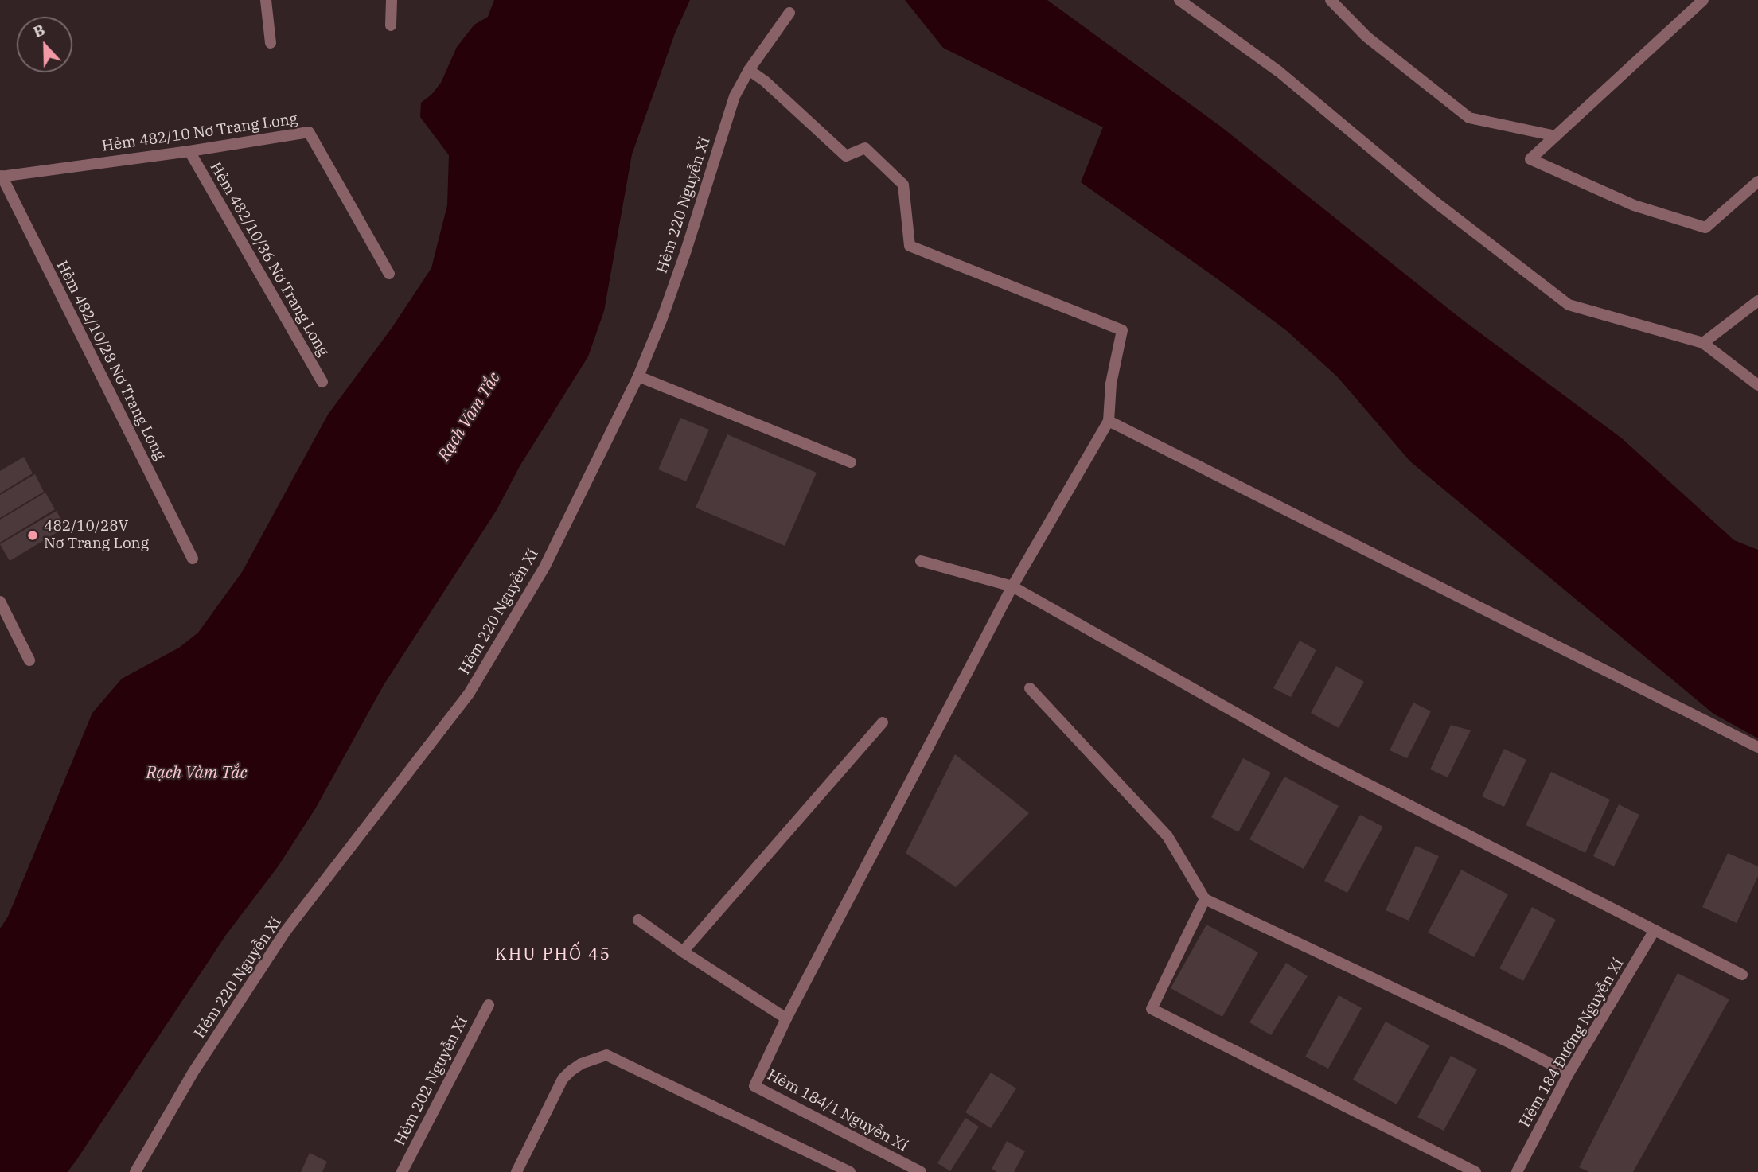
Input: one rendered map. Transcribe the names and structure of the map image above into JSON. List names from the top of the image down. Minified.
{"streets":{"street":["Hẻm 482/10 Nơ Trang Long","Hẻm 220 Nguyễn Xí","Hẻm 482/10/36 Nơ Trang Long","Hẻm 482/10/28 Nơ Trang Long","Hẻm 184 Đường Nguyễn Xí","Hẻm 202 Nguyễn Xí","Hẻm 184/1 Nguyễn Xí"]},"crossings":[["Hẻm 482/10 Nơ Trang Long","Hẻm 482/10/36 Nơ Trang Long"],["Hẻm 482/10 Nơ Trang Long","Hẻm 482/10/28 Nơ Trang Long"]],"districts":["KHU PHỐ 45"],"water":["Rạch Vàm Tắc"],"places":["482/10/28V Nơ Trang Long"],"north":"top"}
